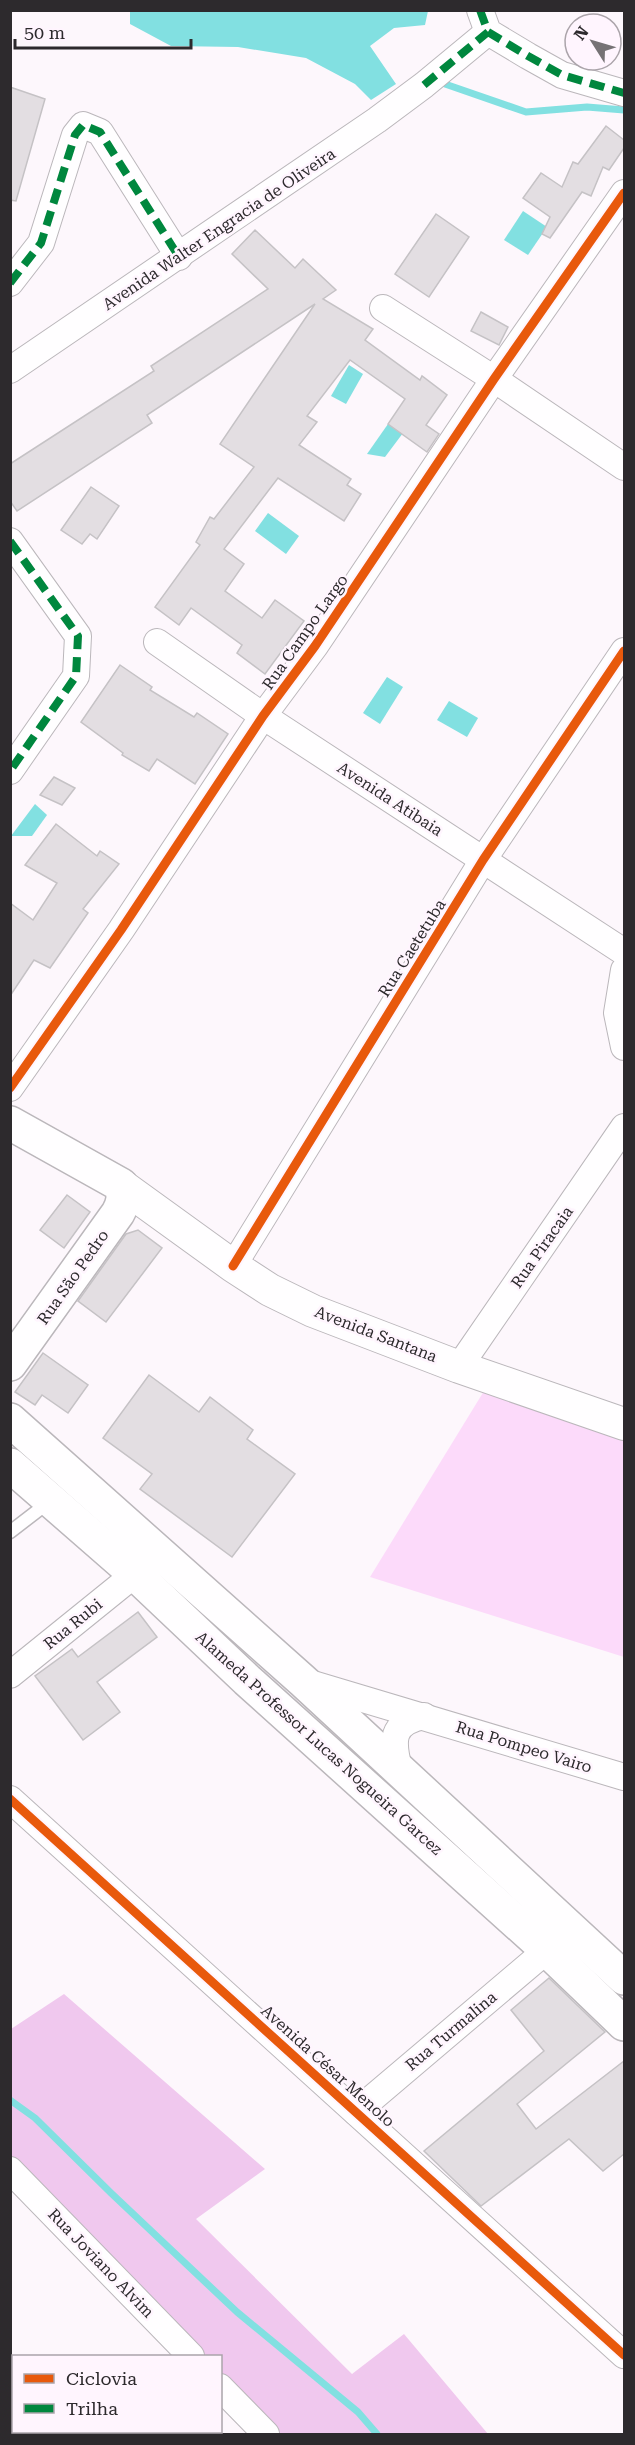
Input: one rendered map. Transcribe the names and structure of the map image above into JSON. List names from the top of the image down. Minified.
{"streets":{"main road":["Rua São Pedro","Avenida Santana","Alameda Professor Lucas Nogueira Garcez"],"street":["Avenida Walter Engracia de Oliveira","Rua Campo Largo","Avenida Atibaia","Rua Caetetuba","Rua Piracaia","Rua Rubi","Rua Pompeo Vairo","Rua Turmalina","Avenida César Menolo","Rua Joviano Alvim"]},"crossings":[["Rua Campo Largo","Avenida Atibaia"],["Avenida Atibaia","Rua Caetetuba"],["Rua Caetetuba","Avenida Santana"],["Rua Piracaia","Avenida Santana"],["Rua São Pedro","Avenida Santana"],["Rua Rubi","Alameda Professor Lucas Nogueira Garcez"],["Alameda Professor Lucas Nogueira Garcez","Rua Pompeo Vairo"],["Alameda Professor Lucas Nogueira Garcez","Rua Turmalina"],["Rua Turmalina","Avenida César Menolo"]],"legend":["Ciclovia","Trilha"],"scale_bar":"50 m","north":"top left"}
